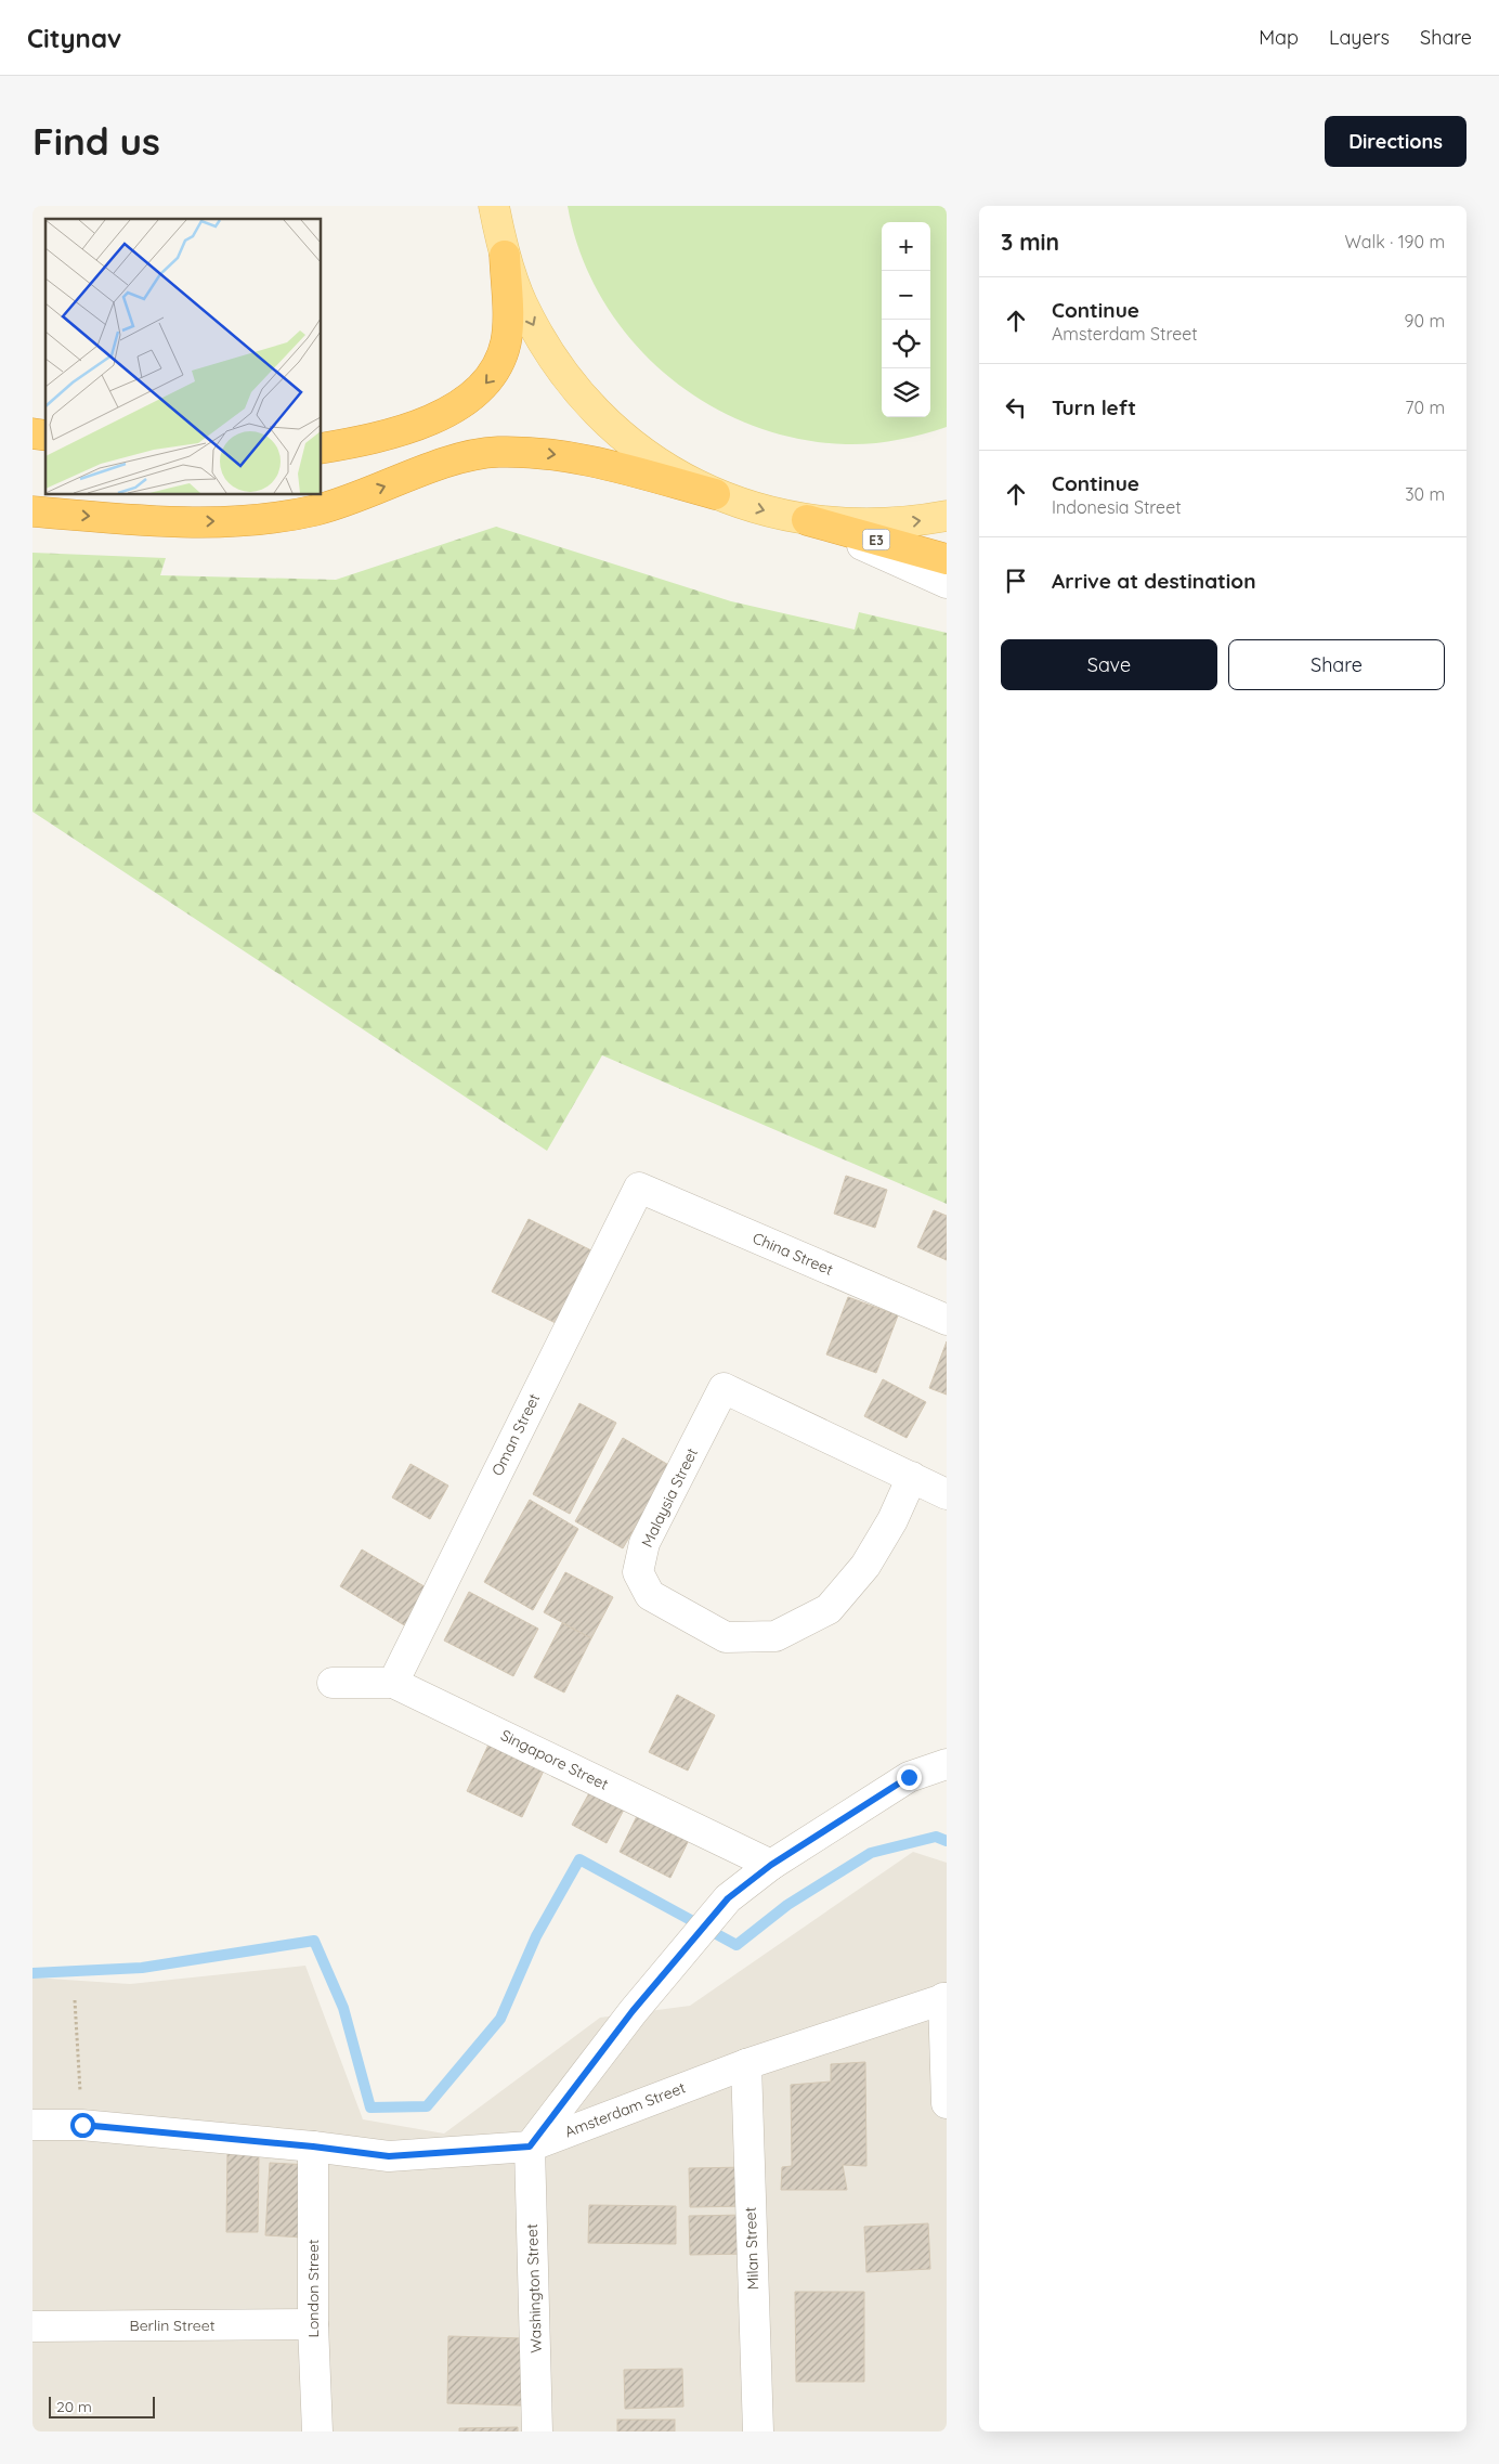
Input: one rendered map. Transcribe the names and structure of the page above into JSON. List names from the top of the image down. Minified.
{"streets":{"highway":["E3"],"street":["China Street","Oman Street","Malaysia Street","Singapore Street","Amsterdam Street","Milan Street","London Street","Washington Street","Berlin Street"]},"crossings":[["China Street","Oman Street"],["Oman Street","Singapore Street"],["Amsterdam Street","Milan Street"],["Amsterdam Street","London Street"],["Amsterdam Street","Washington Street"],["London Street","Berlin Street"]],"scale_bar":"20 m","page":{"header":"Citynav","nav":["Map","Layers","Share"],"buttons":["Directions",["Save","Share"]],"title":"Find us","heading":["3 min","Walk · 190 m"],"map_buttons":["+","−"],"list":[["Continue","Amsterdam Street","90 m"],["Turn left","70 m"],["Continue","Indonesia Street","30 m"],"Arrive at destination"],"scale":"20 m"}}
